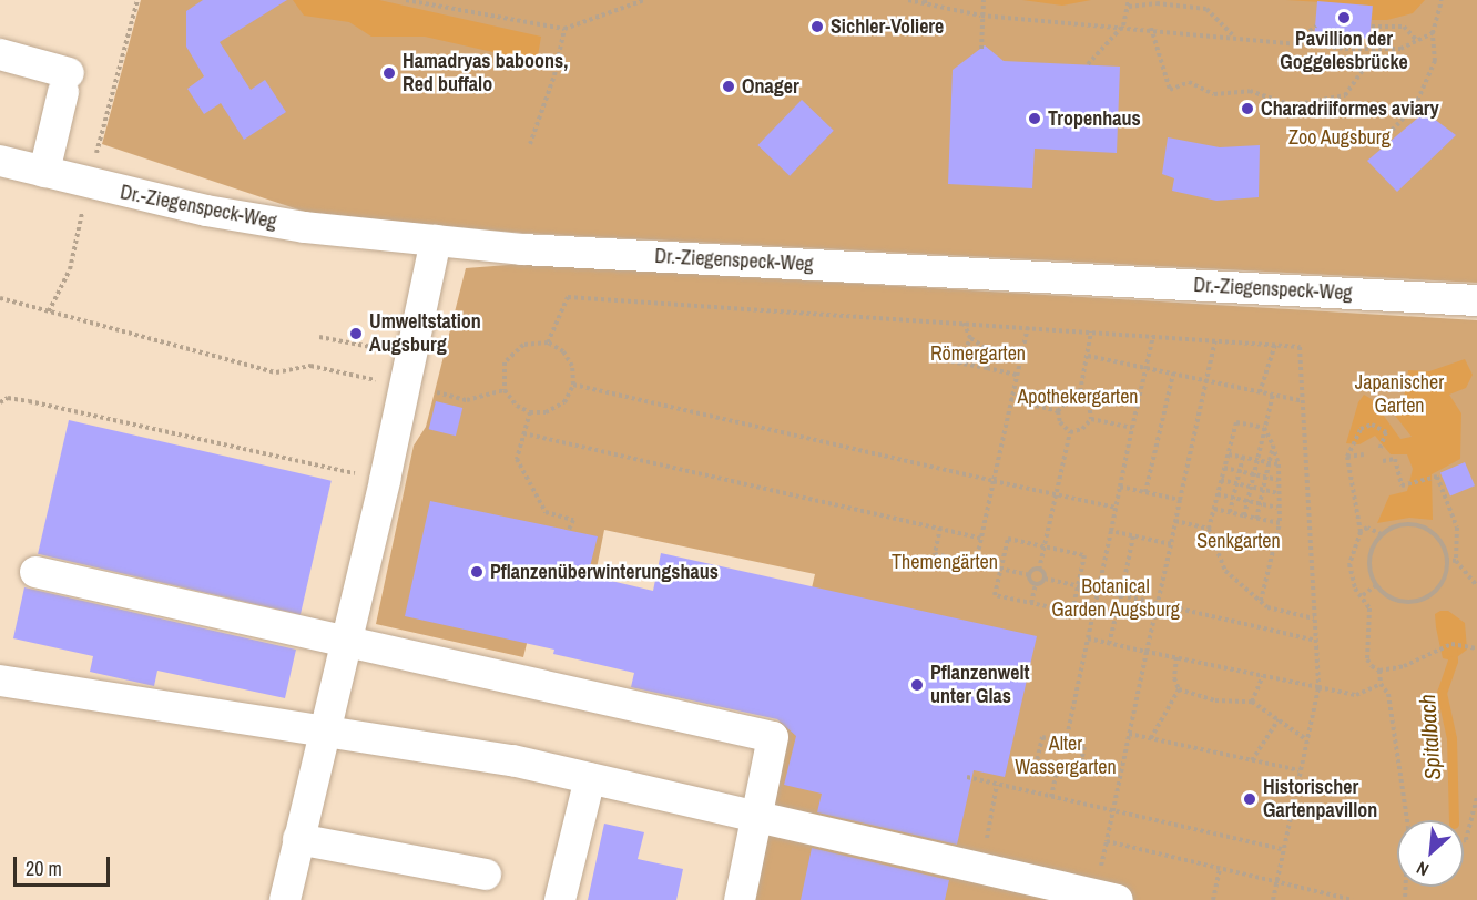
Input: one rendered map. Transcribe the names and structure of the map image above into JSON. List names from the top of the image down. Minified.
{"streets":{"lane":["Dr.-Ziegenspeck-Weg"]},"water":["Spitalbach"],"parks":["Zoo Augsburg","Römergarten","Japanischer Garten","Apothekergarten","Senkgarten","Themengärten","Botanical Garden Augsburg","Alter Wassergarten"],"places":["Pavillion der Goggelesbrücke","Sichler-Voliere","Hamadryas baboons, Red buffalo","Onager","Charadriiformes aviary","Tropenhaus","Umweltstation Augsburg","Pflanzenüberwinterungshaus","Pflanzenwelt unter Glas","Historischer Gartenpavillon"],"scale_bar":"20 m","north":"bottom left"}
